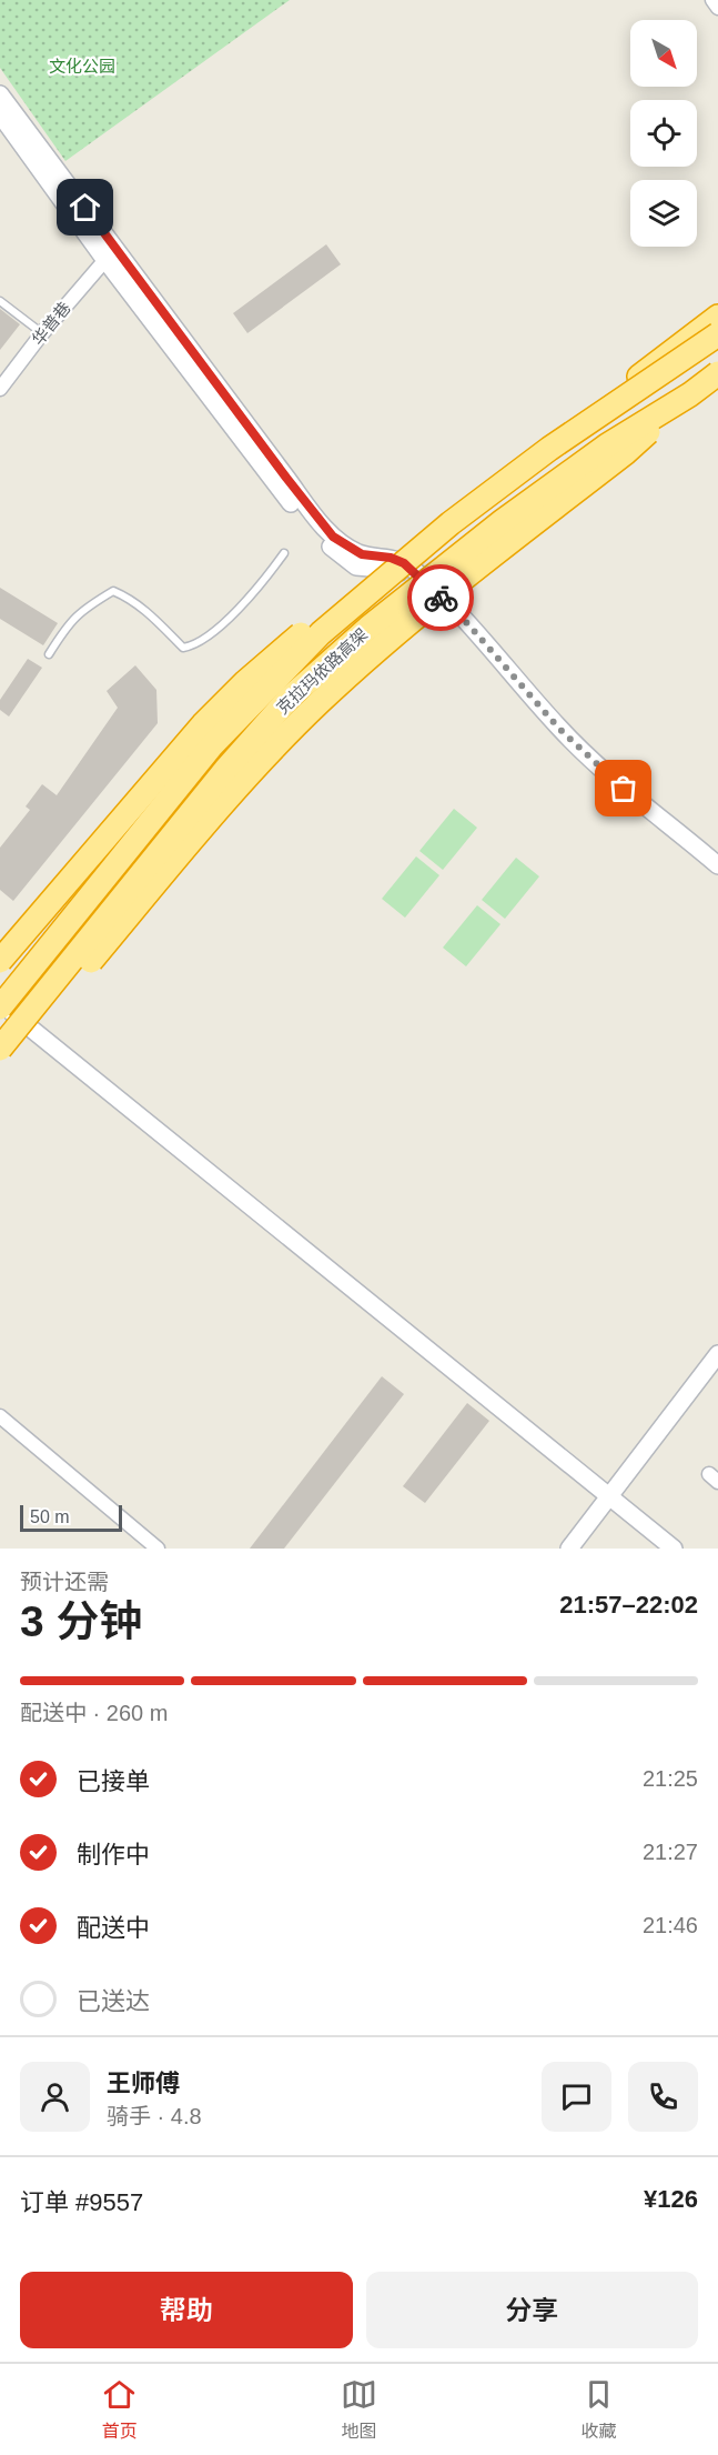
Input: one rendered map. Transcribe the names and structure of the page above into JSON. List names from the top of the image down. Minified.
{"streets":{"highway":["克拉玛依路高架"],"street":["华普巷"]},"parks":["文化公园"],"scale_bar":"50 m","north":"bottom right","page":{"scale":"50 m","heading":["3 分钟","预计还需","21:57–22:02"],"panel":["王师傅","骑手 · 4.8","订单 #9557","¥126"],"bar":"配送中 · 260 m","list":[["已接单","21:25"],["制作中","21:27"],["配送中","21:46"],"已送达"],"buttons":["帮助","分享"],"tabs":["首页","地图","收藏"]}}
